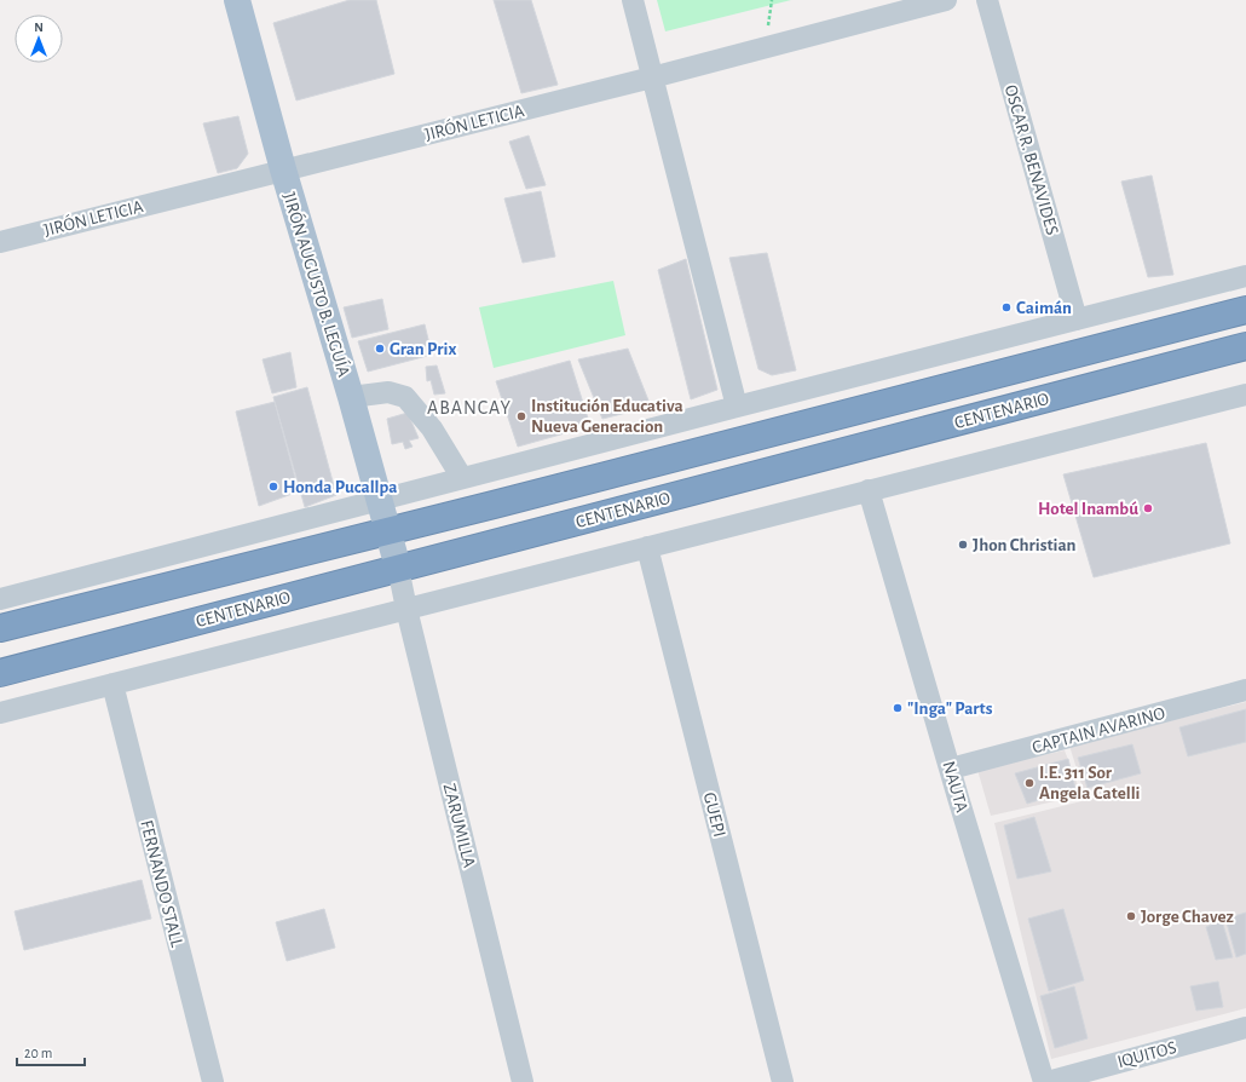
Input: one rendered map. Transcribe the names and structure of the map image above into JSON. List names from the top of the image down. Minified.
{"streets":{"highway":["CENTENARIO"],"main road":["JIRÓN AUGUSTO B. LEGUÍA"],"street":["JIRÓN LETICIA","OSCAR R. BENAVIDES","CAPTAIN AVARINO","NAUTA","GUEPI","ZARUMILLA","FERNANDO STALL","IQUITOS"]},"crossings":[["JIRÓN LETICIA","JIRÓN AUGUSTO B. LEGUÍA"],["JIRÓN AUGUSTO B. LEGUÍA","CENTENARIO"],["JIRÓN AUGUSTO B. LEGUÍA","ZARUMILLA"],["CENTENARIO","ZARUMILLA"],["CAPTAIN AVARINO","NAUTA"],["NAUTA","IQUITOS"]],"districts":["ABANCAY"],"places":["Caimán","Gran Prix","Institución Educativa Nueva Generacion","Honda Pucallpa","Hotel Inambú","Jhon Christian","\"Inga\" Parts","I.E. 311 Sor Angela Catelli","Jorge Chavez"],"scale_bar":"20 m","north":"top"}
